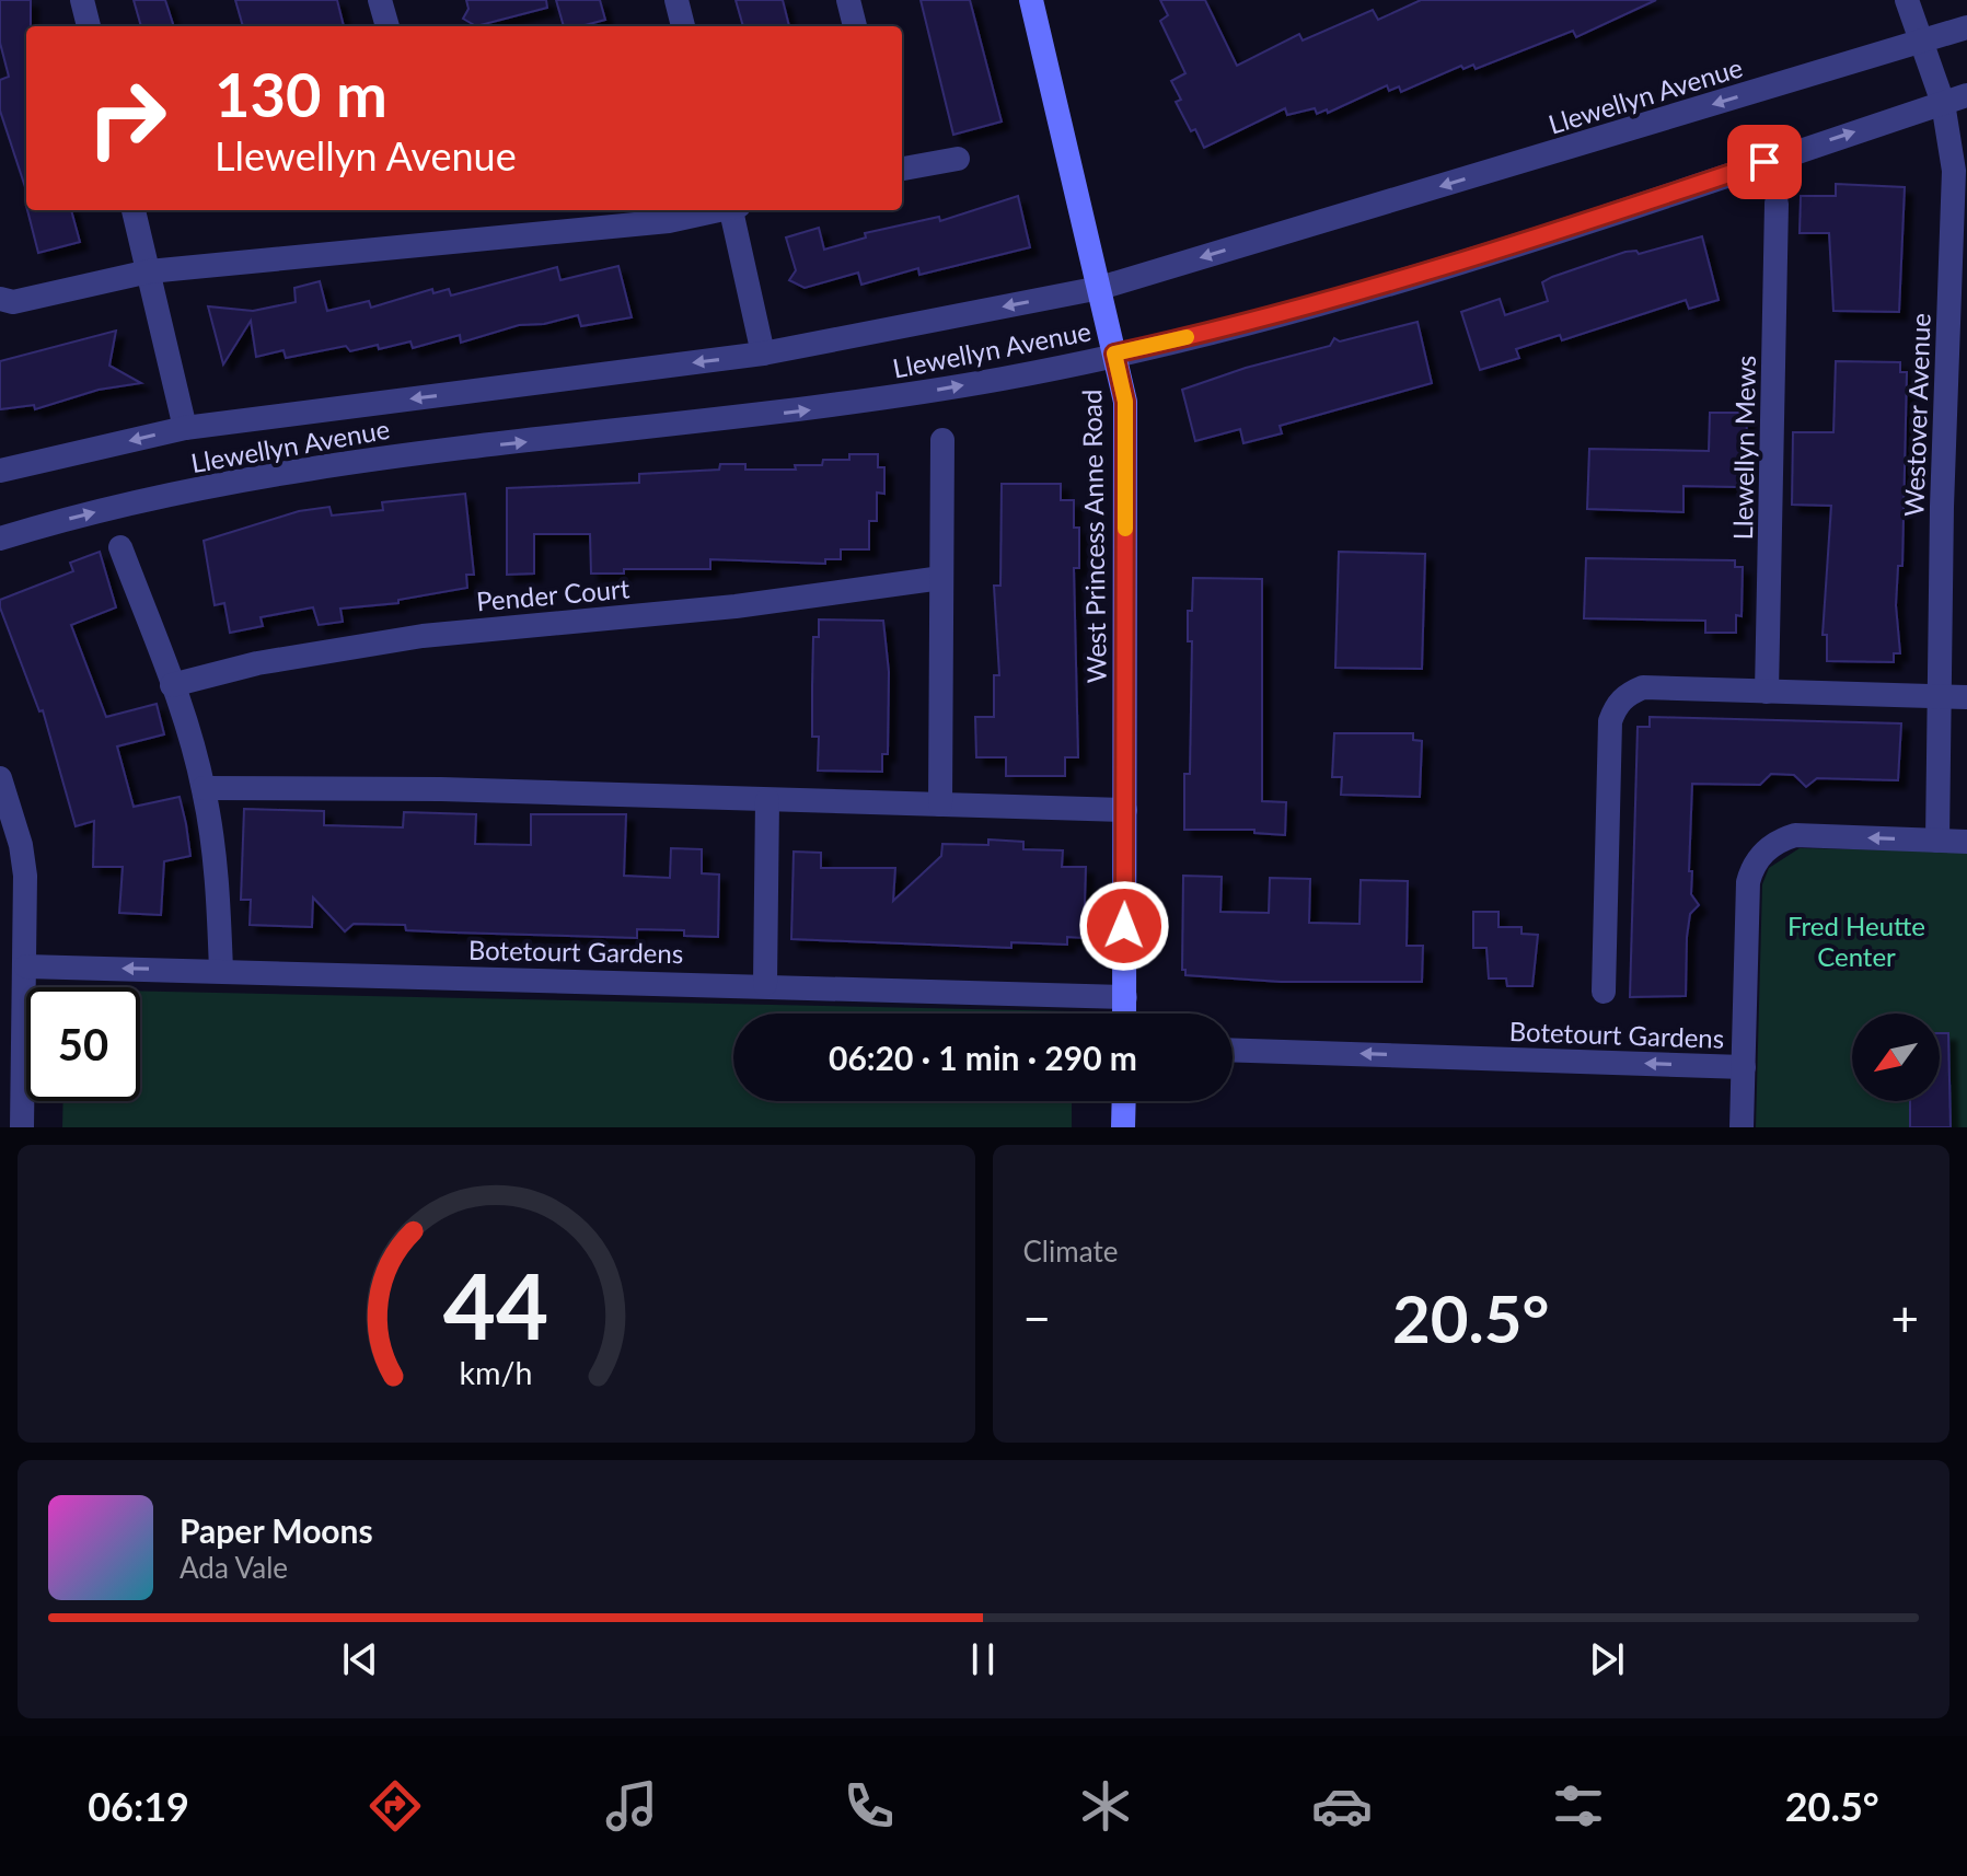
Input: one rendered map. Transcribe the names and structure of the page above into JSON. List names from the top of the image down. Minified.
{"streets":{"main road":["West Princess Anne Road"],"street":["Llewellyn Avenue","Westover Avenue","Llewellyn Mews","Pender Court","Botetourt Gardens"]},"crossings":[["Llewellyn Avenue","Westover Avenue"],["Llewellyn Avenue","West Princess Anne Road"],["Westover Avenue","Botetourt Gardens"],["West Princess Anne Road","Botetourt Gardens"]],"one_way":["Botetourt Gardens"],"parks":["Fred Heutte Center"],"north":"bottom left","page":{"turn":["130 m","Llewellyn Avenue"],"limit":"50","trip":"06:20 · 1 min · 290 m","tile":"Climate","heat":["−","20.5°","+"],"song":["Paper Moons","Ada Vale"],"tabs":["06:19","20.5°"],"gauge":["44","km/h"]}}
